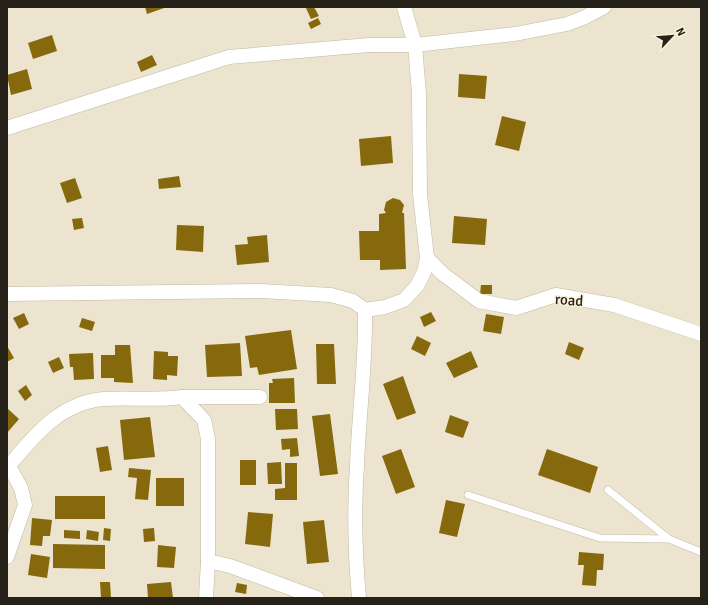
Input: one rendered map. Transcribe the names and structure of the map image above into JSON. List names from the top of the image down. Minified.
{"streets":{"street":["road"]},"north":"top right"}
